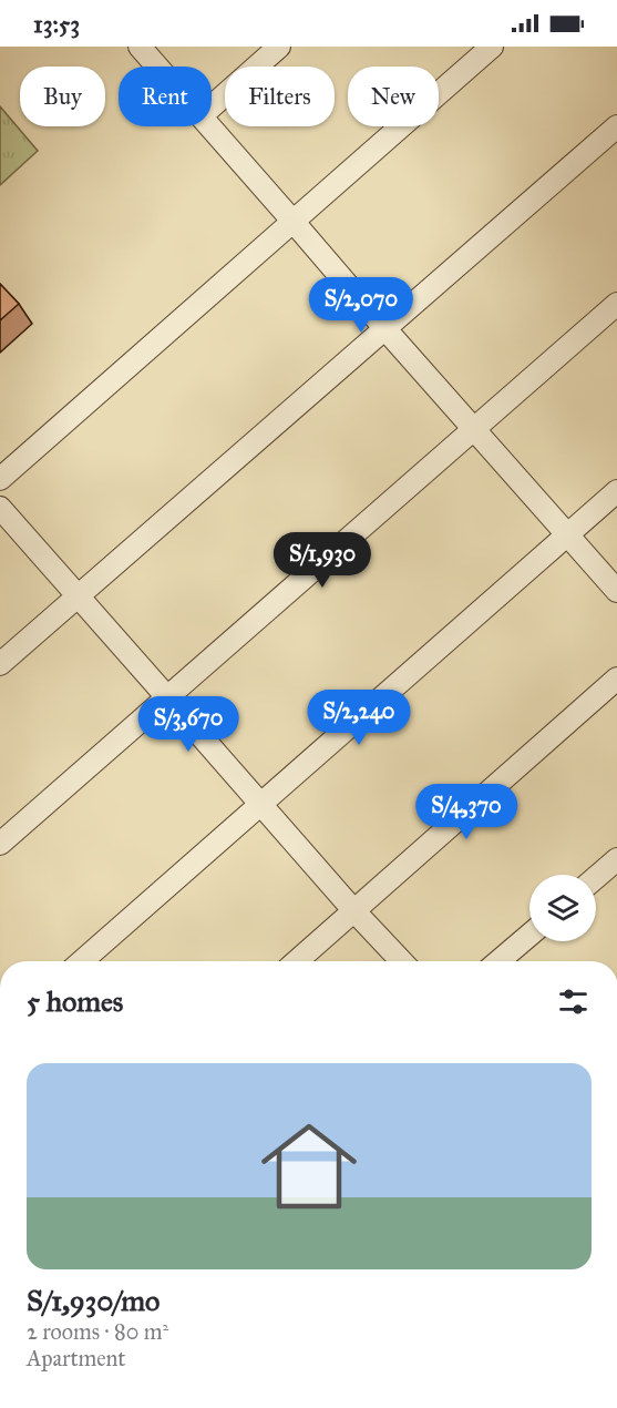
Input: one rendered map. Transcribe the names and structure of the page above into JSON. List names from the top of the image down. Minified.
{"page":{"status":"13:53","chip":["Buy","Rent","Filters","New"],"price":["S/2,070","S/1,930","S/2,240","S/3,670","S/4,370"],"heading":"5 homes","list":[{"name":"S/1,930/mo","note":"2 rooms · 80 m² · Apartment"}]}}
